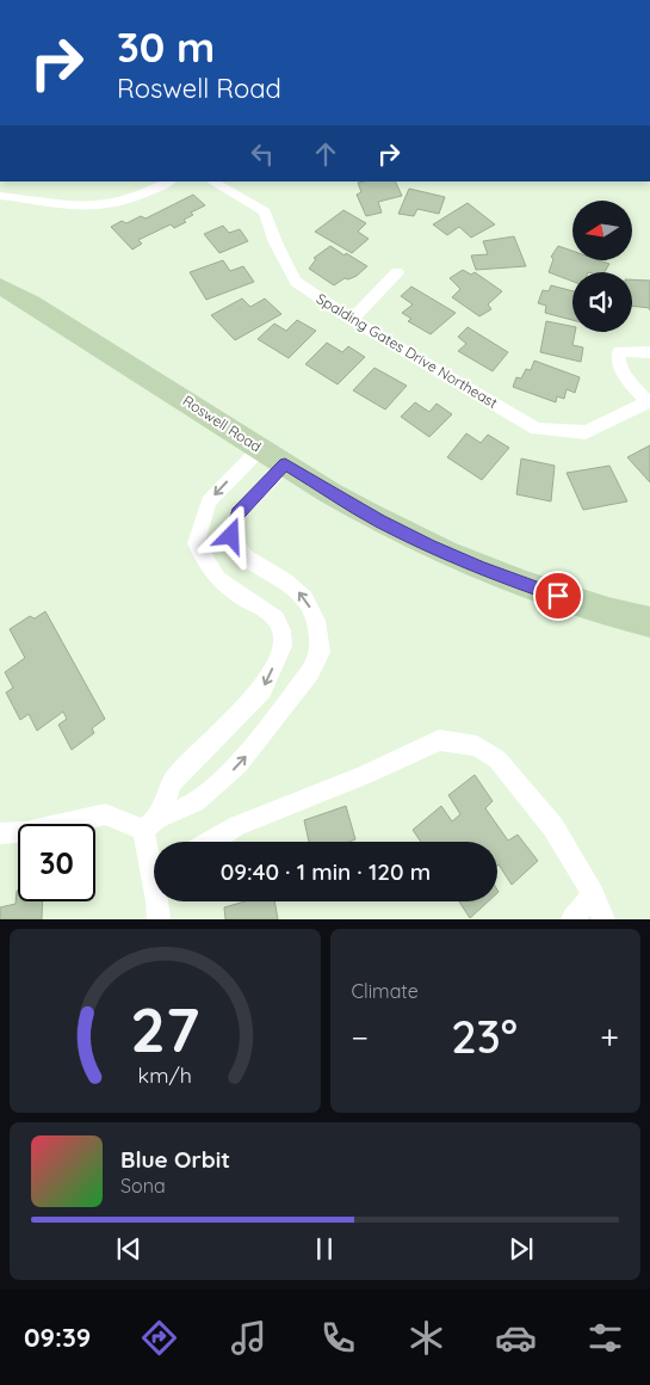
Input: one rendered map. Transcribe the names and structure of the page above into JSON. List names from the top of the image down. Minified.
{"streets":{"main road":["Roswell Road"],"street":["Spalding Gates Drive Northeast"]},"north":"left","page":{"turn":["30 m","Roswell Road"],"limit":"30","trip":"09:40 · 1 min · 120 m","tile":"Climate","heat":["−","23°","+"],"song":["Blue Orbit","Sona"],"tabs":"09:39","gauge":["27","km/h"]}}
